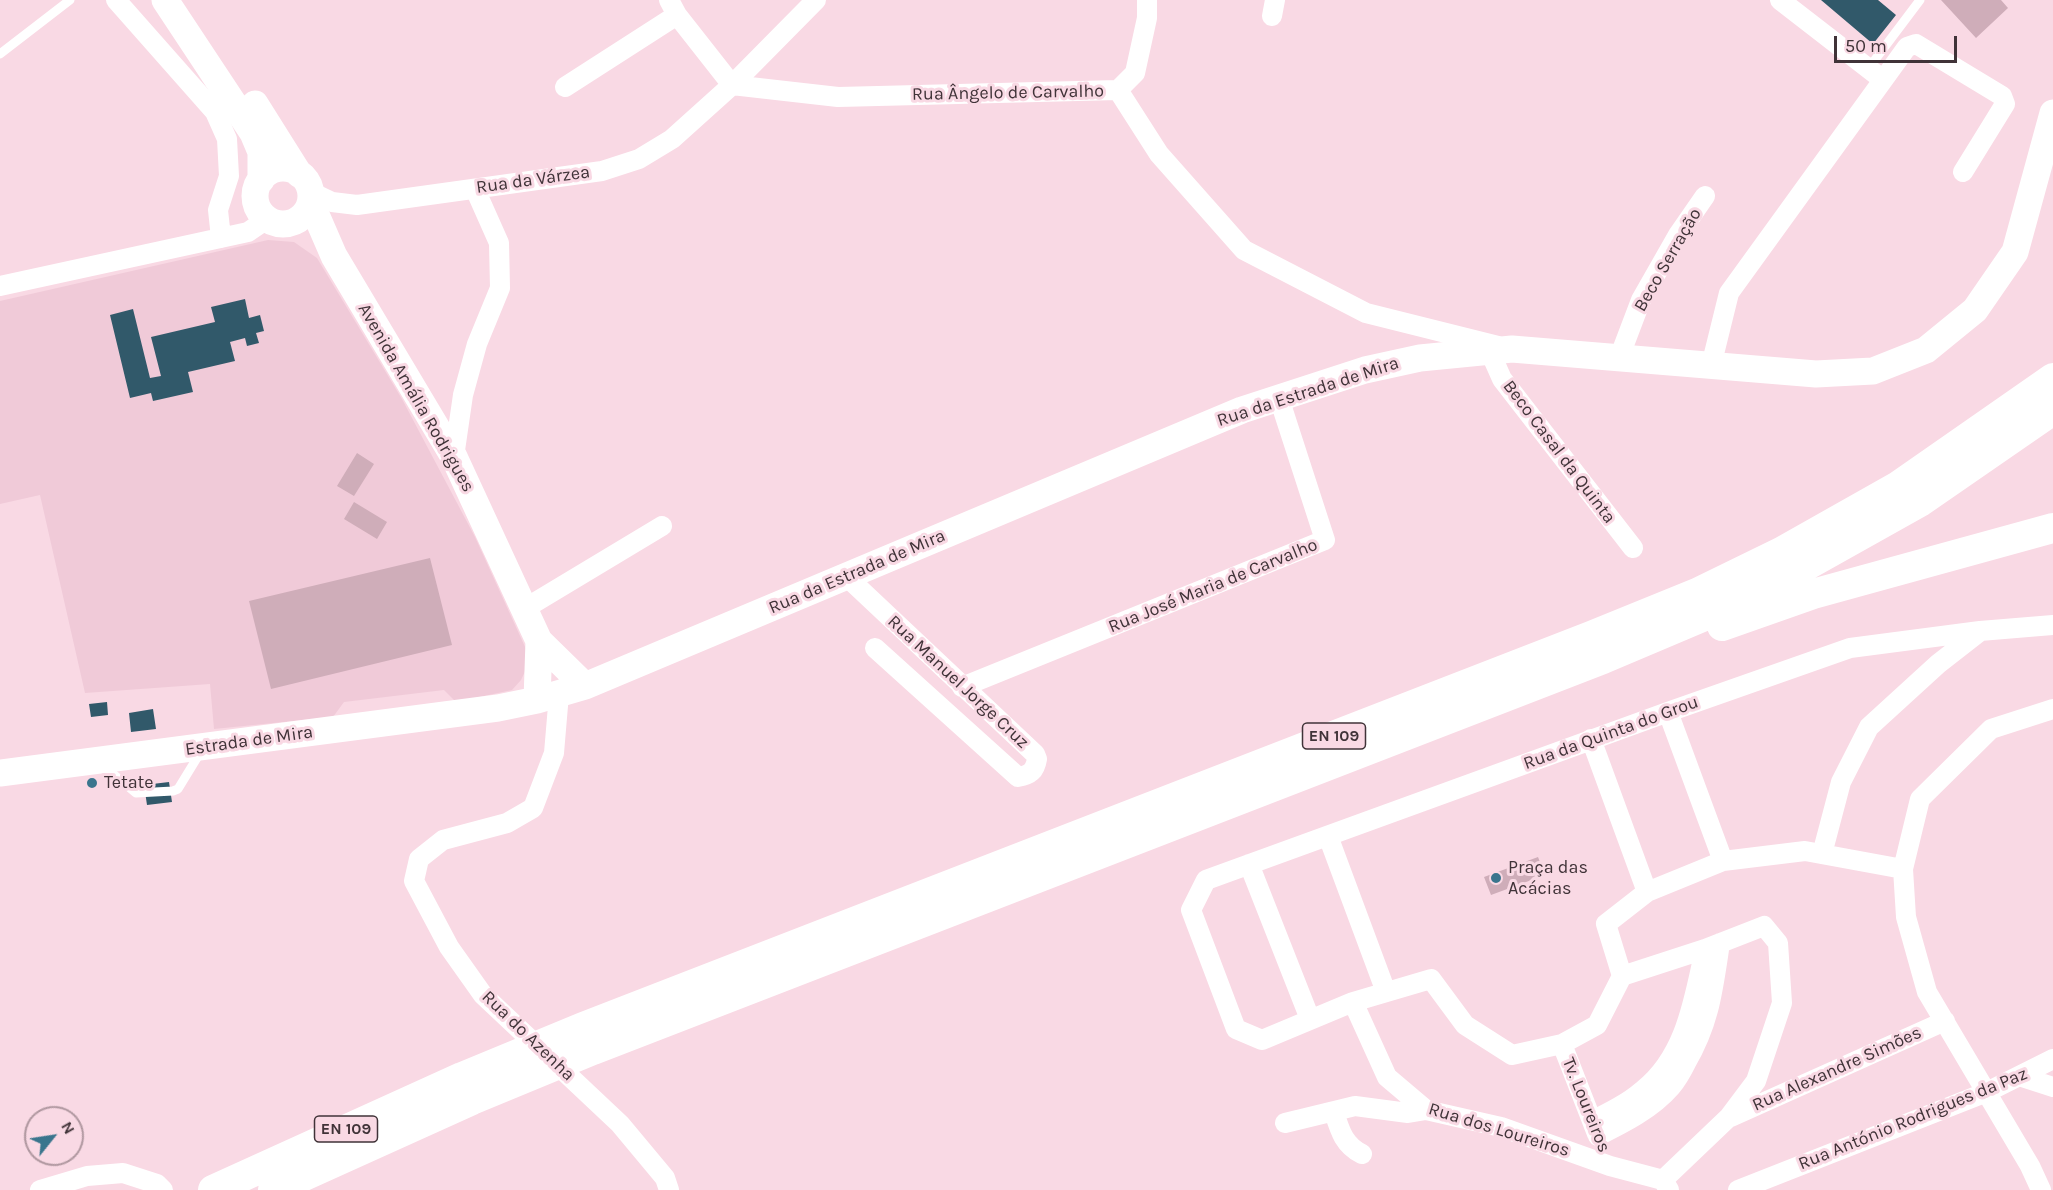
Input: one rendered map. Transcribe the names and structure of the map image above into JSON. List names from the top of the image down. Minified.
{"streets":{"main road":["EN 109"],"street":["Rua Ângelo de Carvalho","Rua da Várzea","Beco Serração","Rua da Estrada de Mira","Avenida Amália Rodrigues","Beco Casal da Quinta","Rua José Maria de Carvalho","Rua Manuel Jorge Cruz","Rua da Quinta do Grou","Estrada de Mira","Rua do Azenha","Rua Alexandre Simões","Tv. Loureiros","Rua António Rodrigues da Paz","Rua dos Loureiros"]},"crossings":[["Rua Ângelo de Carvalho","Rua da Várzea"],["Rua Ângelo de Carvalho","Rua da Estrada de Mira"],["Rua Ângelo de Carvalho","Beco Casal da Quinta"],["Rua da Várzea","Avenida Amália Rodrigues"],["Beco Serração","Rua da Estrada de Mira"],["Rua da Estrada de Mira","Avenida Amália Rodrigues"],["Rua da Estrada de Mira","Beco Casal da Quinta"],["Rua da Estrada de Mira","Rua José Maria de Carvalho"],["Rua da Estrada de Mira","Rua Manuel Jorge Cruz"],["Rua da Estrada de Mira","Estrada de Mira"],["Rua da Estrada de Mira","Rua do Azenha"],["Avenida Amália Rodrigues","Rua do Azenha"],["Rua José Maria de Carvalho","Rua Manuel Jorge Cruz"],["Rua da Quinta do Grou","Tv. Loureiros"],["Rua da Quinta do Grou","Rua dos Loureiros"],["Tv. Loureiros","Rua dos Loureiros"]],"places":["Tetate","Praça das Acácias"],"scale_bar":"50 m","north":"top right"}
